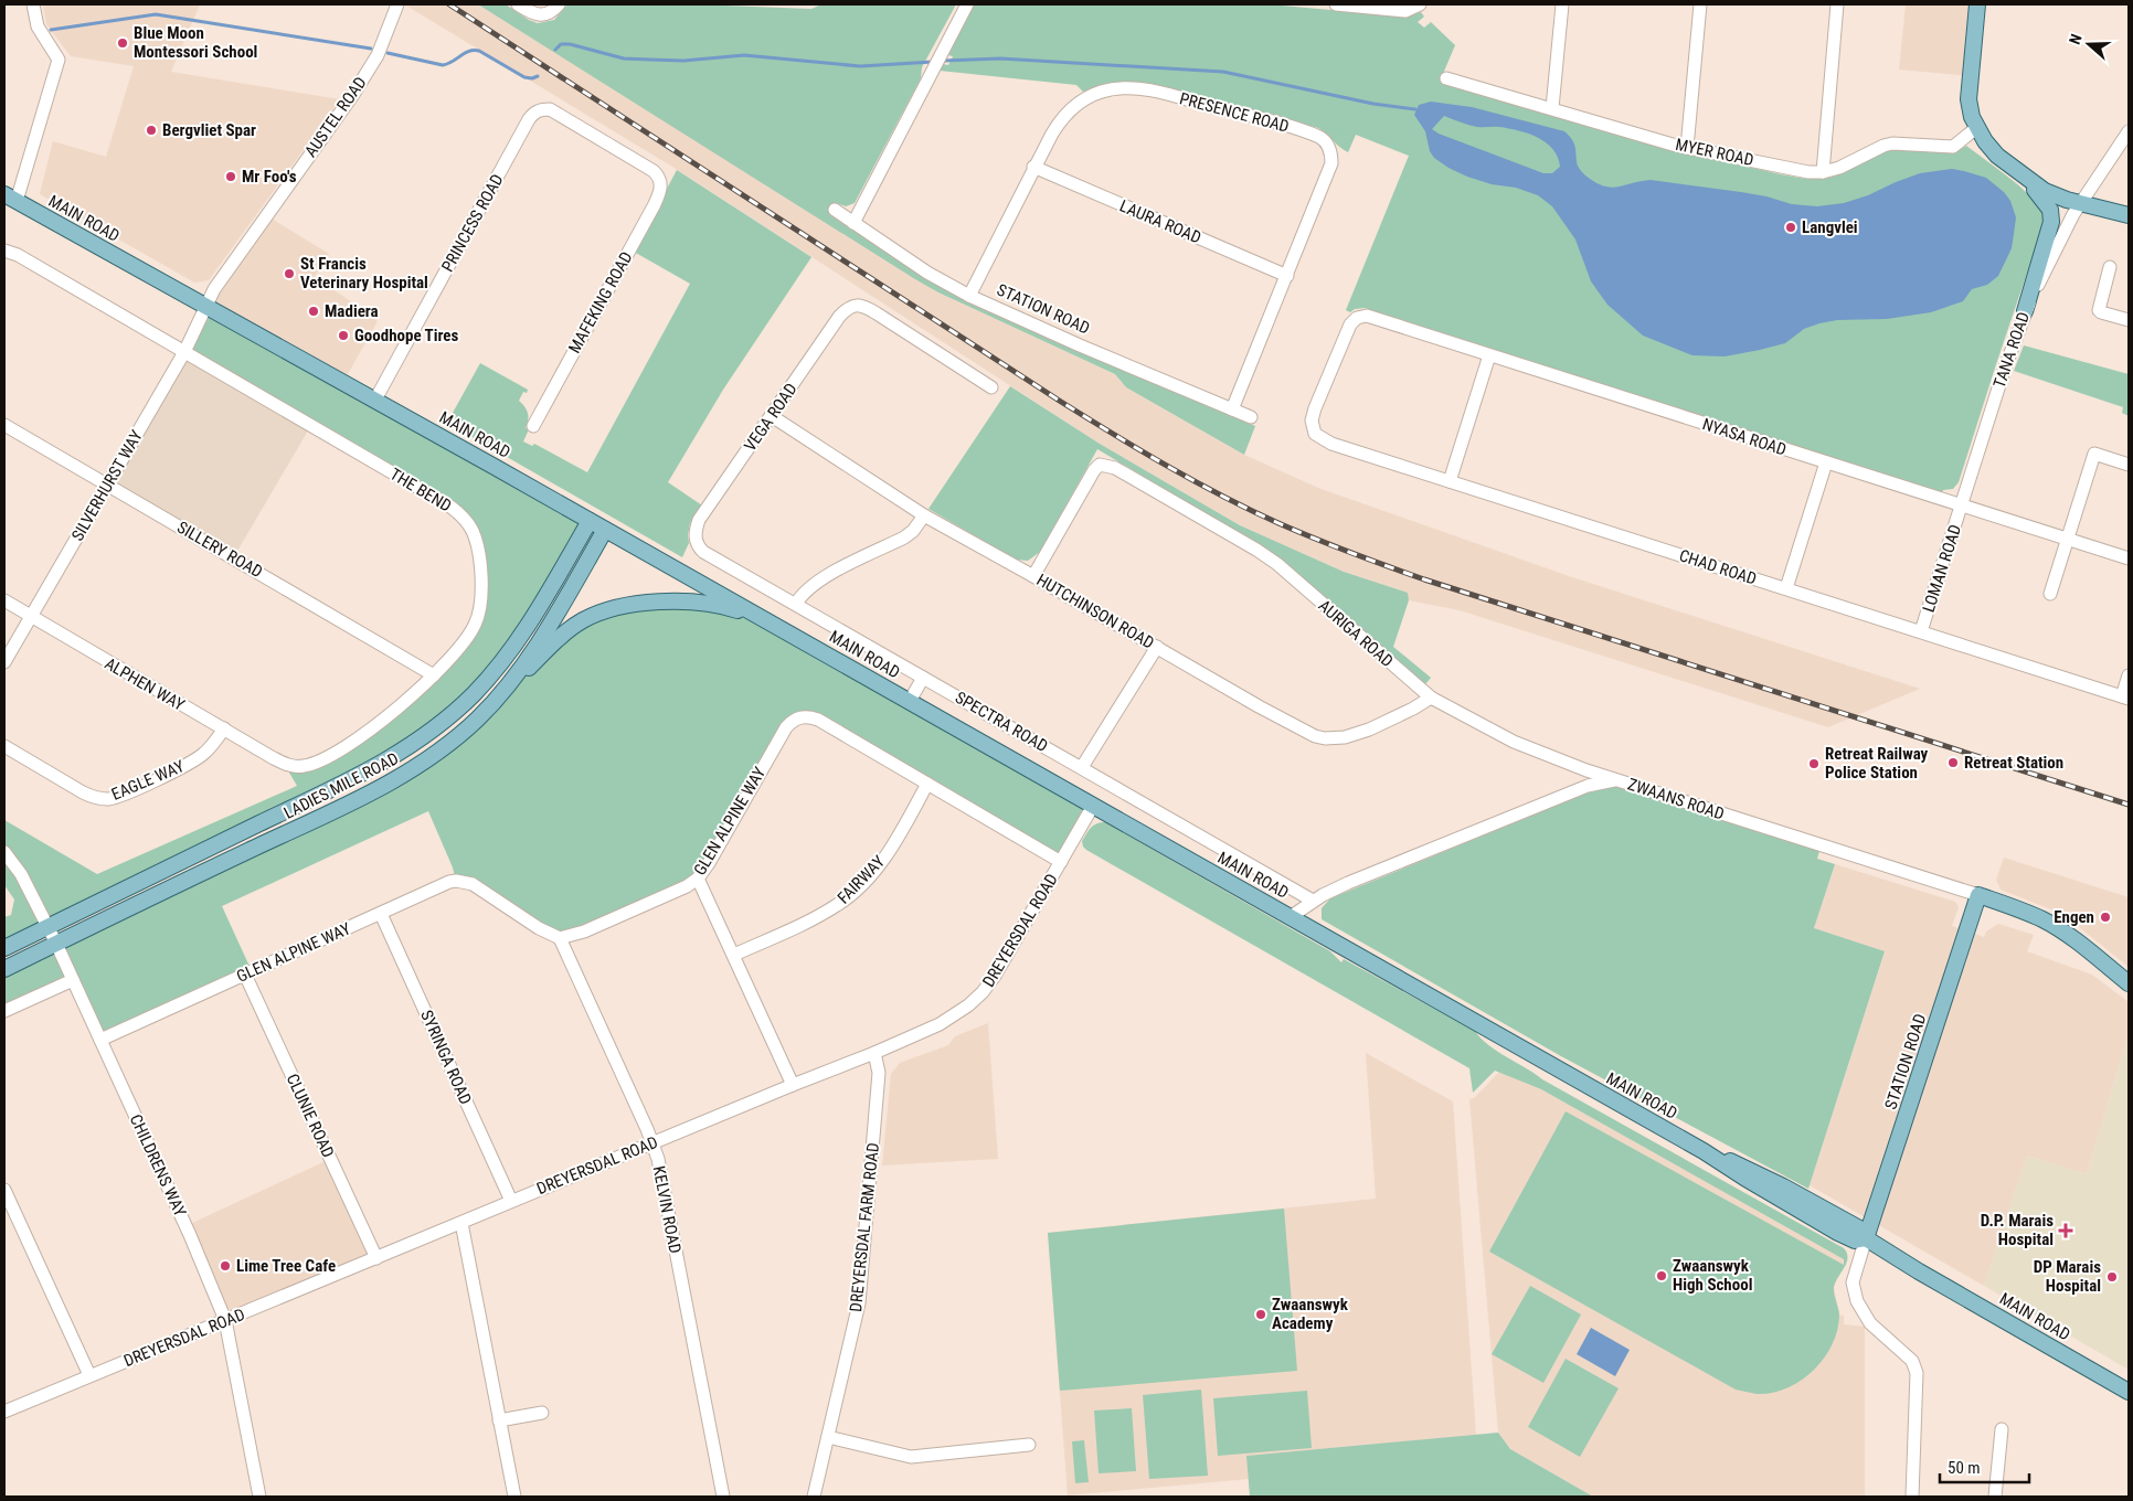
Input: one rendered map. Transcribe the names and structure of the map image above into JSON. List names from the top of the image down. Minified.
{"streets":{"main road":["MAIN ROAD","STATION ROAD","LADIES MILE ROAD"],"street":["PRESENCE ROAD","AUSTEL ROAD","MYER ROAD","LAURA ROAD","PRINCESS ROAD","MAFEKING ROAD","TANA ROAD","VEGA ROAD","NYASA ROAD","SILVERHURST WAY","THE BEND","SILLERY ROAD","CHAD ROAD","LOMAN ROAD","HUTCHINSON ROAD","AURIGA ROAD","ALPHEN WAY","SPECTRA ROAD","EAGLE WAY","ZWAANS ROAD","GLEN ALPINE WAY","FAIRWAY","DREYERSDAL ROAD","SYRINGA ROAD","CLUNIE ROAD","CHILDRENS WAY","KELVIN ROAD","DREYERSDAL FARM ROAD"]},"crossings":[["PRESENCE ROAD","LAURA ROAD"],["PRESENCE ROAD","STATION ROAD"],["AUSTEL ROAD","MAIN ROAD"],["AUSTEL ROAD","SILVERHURST WAY"],["MAIN ROAD","PRINCESS ROAD"],["MAIN ROAD","STATION ROAD"],["MAIN ROAD","SILVERHURST WAY"],["MAIN ROAD","LADIES MILE ROAD"],["MAIN ROAD","ZWAANS ROAD"],["MAIN ROAD","DREYERSDAL ROAD"],["PRINCESS ROAD","MAFEKING ROAD"],["STATION ROAD","ZWAANS ROAD"],["TANA ROAD","NYASA ROAD"],["TANA ROAD","LOMAN ROAD"],["VEGA ROAD","HUTCHINSON ROAD"],["VEGA ROAD","SPECTRA ROAD"],["NYASA ROAD","CHAD ROAD"],["NYASA ROAD","LOMAN ROAD"],["SILVERHURST WAY","THE BEND"],["SILVERHURST WAY","SILLERY ROAD"],["SILVERHURST WAY","ALPHEN WAY"],["THE BEND","SILLERY ROAD"],["THE BEND","ALPHEN WAY"],["CHAD ROAD","LOMAN ROAD"],["HUTCHINSON ROAD","AURIGA ROAD"],["AURIGA ROAD","ZWAANS ROAD"],["ALPHEN WAY","EAGLE WAY"],["SPECTRA ROAD","ZWAANS ROAD"],["LADIES MILE ROAD","CHILDRENS WAY"],["GLEN ALPINE WAY","FAIRWAY"],["GLEN ALPINE WAY","DREYERSDAL ROAD"],["GLEN ALPINE WAY","SYRINGA ROAD"],["GLEN ALPINE WAY","CLUNIE ROAD"],["GLEN ALPINE WAY","CHILDRENS WAY"],["GLEN ALPINE WAY","KELVIN ROAD"],["DREYERSDAL ROAD","SYRINGA ROAD"],["DREYERSDAL ROAD","CLUNIE ROAD"],["DREYERSDAL ROAD","CHILDRENS WAY"],["DREYERSDAL ROAD","KELVIN ROAD"],["DREYERSDAL ROAD","DREYERSDAL FARM ROAD"]],"places":{"other":["Blue Moon Montessori School","Bergvliet Spar","Mr Foo's","Langvlei","St Francis Veterinary Hospital","Madiera","Goodhope Tires","Retreat Station","Retreat Railway Police Station","Engen","Lime Tree Cafe","Zwaanswyk High School","DP Marais Hospital","Zwaanswyk Academy"],"health":["D.P. Marais Hospital"]},"scale_bar":"50 m","north":"left"}
